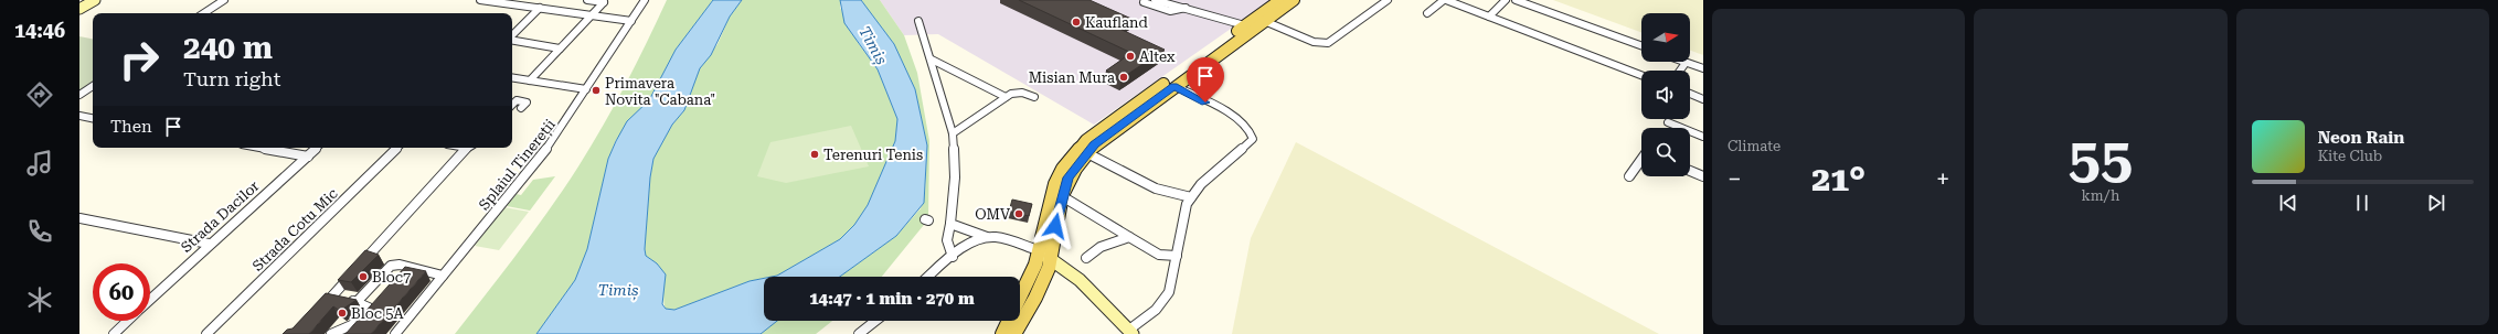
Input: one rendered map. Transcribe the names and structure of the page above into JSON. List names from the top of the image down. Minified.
{"streets":{"street":["Splaiul Tinereții","Strada Dacilor","Strada Cotu Mic"]},"water":["Timiș"],"places":["Kaufland","Altex","Misian Mura","Primavera Novita \"Cabana\"","Terenuri Tenis","OMV","Bloc7","Bloc 5A"],"north":"right","page":{"tabs":"14:46","tile":["Climate",["55","km/h"]],"turn":["240 m","Turn right"],"then":"Then","song":["Neon Rain","Kite Club"],"heat":["−","21°","+"],"limit":"60","trip":"14:47 · 1 min · 270 m"}}
